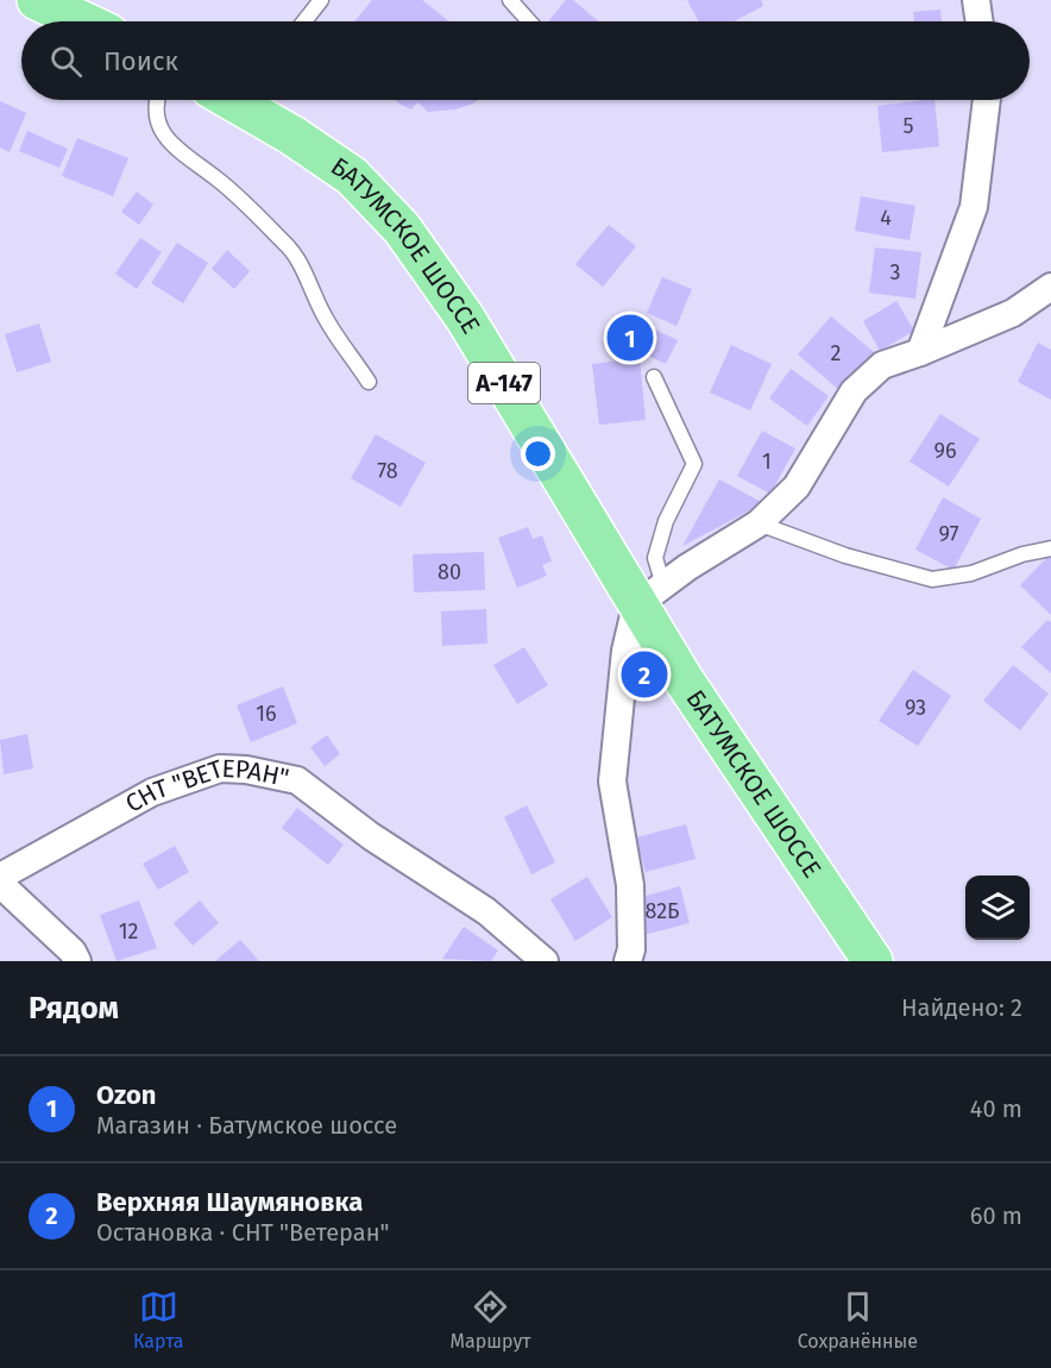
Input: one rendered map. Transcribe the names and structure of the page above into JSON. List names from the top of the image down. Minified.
{"streets":{"highway":["БАТУМСКОЕ ШОССЕ","А-147"],"street":["СНТ \"ВЕТЕРАН\""]},"house_numbers":["5","4","3","2","96","1","78","97","80","93","16","82Б","12"],"page":{"search":"Поиск","pins":["1","2"],"heading":["Рядом","Найдено: 2"],"list":[{"mark":"1","name":"Ozon","note":"Магазин · Батумское шоссе","value":"40 m"},{"mark":"2","name":"Верхняя Шаумяновка","note":"Остановка · СНТ \"Ветеран\"","value":"60 m"}],"nav":["Карта","Маршрут","Сохранённые"]}}
